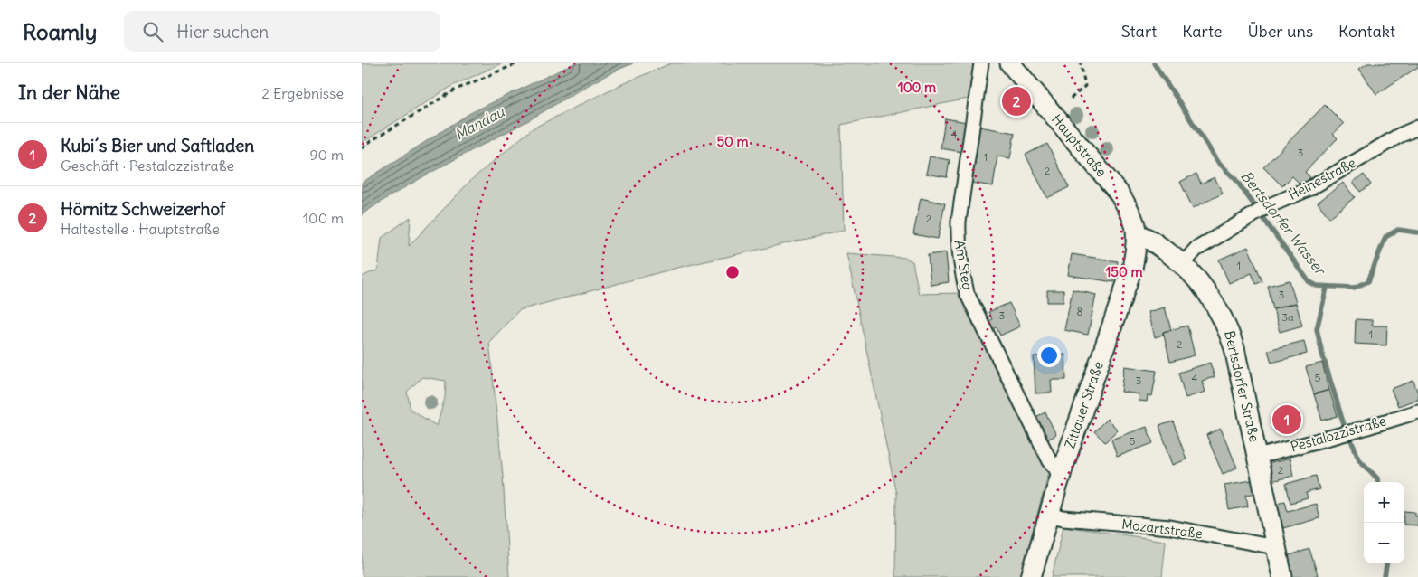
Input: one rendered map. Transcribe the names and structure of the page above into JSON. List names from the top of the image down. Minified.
{"streets":{"main road":["Hauptstraße","Bertsdorfer Straße","Zittauer Straße"],"street":["Heinestraße","Am Steg","Pestalozzistraße","Mozartstraße"]},"crossings":[["Hauptstraße","Bertsdorfer Straße"],["Hauptstraße","Zittauer Straße"],["Heinestraße","Bertsdorfer Straße"],["Am Steg","Zittauer Straße"],["Bertsdorfer Straße","Zittauer Straße"],["Bertsdorfer Straße","Pestalozzistraße"],["Bertsdorfer Straße","Mozartstraße"],["Zittauer Straße","Mozartstraße"]],"water":["Mandau","Bertsdorfer Wasser"],"house_numbers":["4","3","1","2","2","1","3","8","3","3a","1","2","5","4","3","5","2"],"page":{"header":"Roamly","search":"Hier suchen","nav":["Start","Karte","Über uns","Kontakt"],"heading":["In der Nähe","2 Ergebnisse"],"pins":["2","1"],"list":[{"mark":"1","name":"Kubi´s Bier und Saftladen","note":"Geschäft · Pestalozzistraße","value":"90 m"},{"mark":"2","name":"Hörnitz Schweizerhof","note":"Haltestelle · Hauptstraße","value":"100 m"}],"map_buttons":["+","−"]},"rings":["100 m","50 m","150 m"]}
